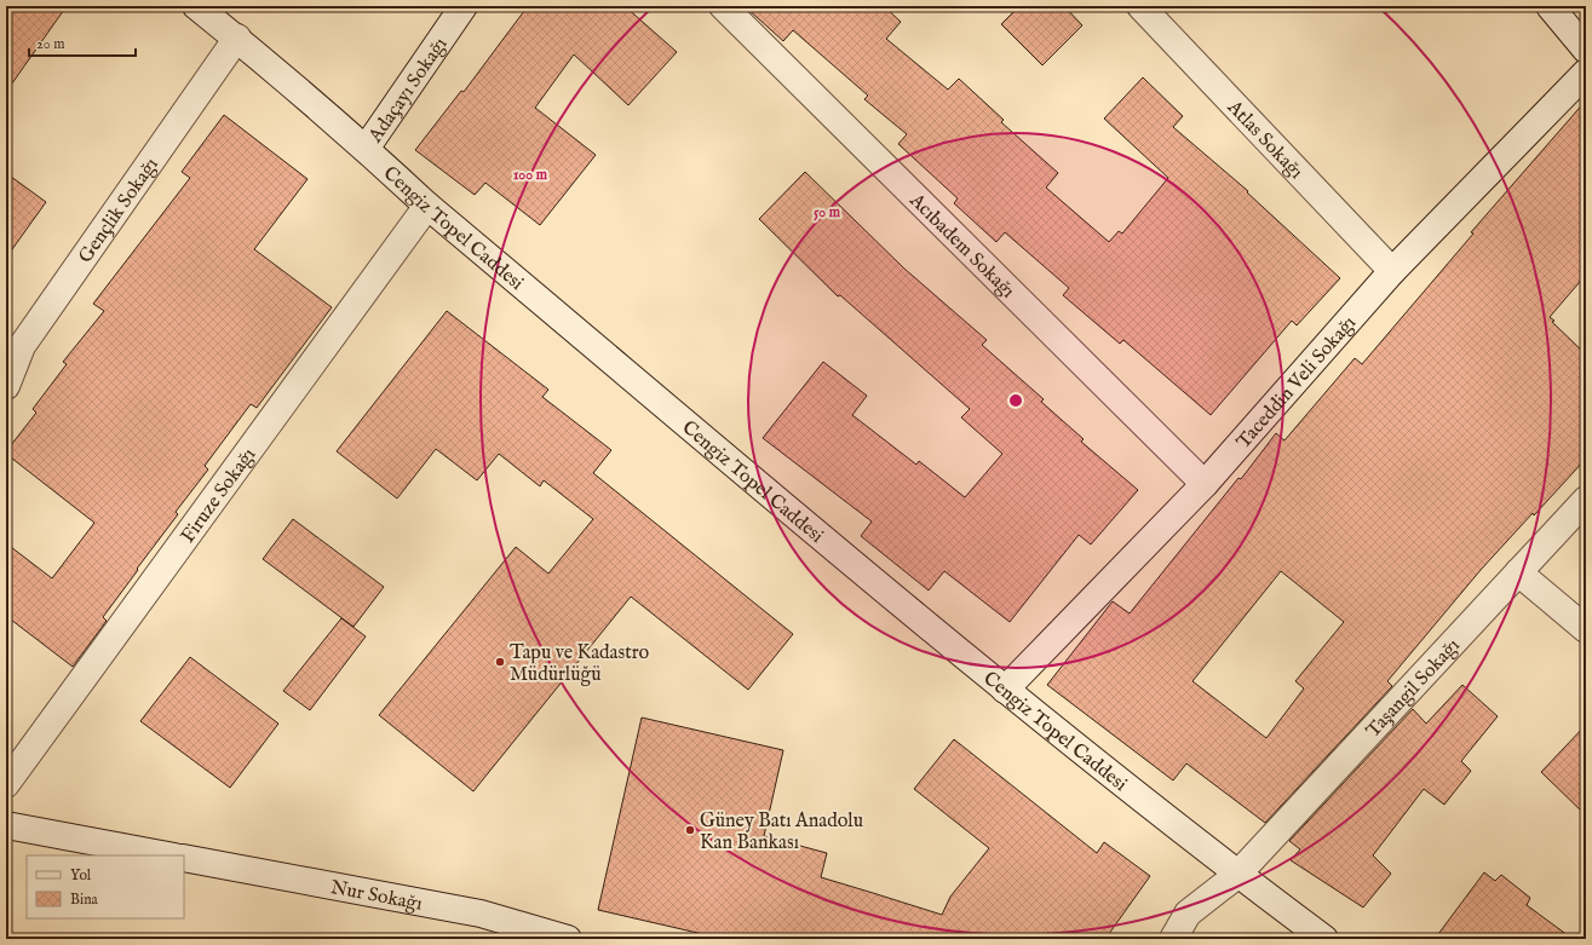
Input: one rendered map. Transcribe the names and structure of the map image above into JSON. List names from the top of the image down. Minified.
{"streets":{"street":["Adaçayı Sokağı","Atlas Sokağı","Gençlik Sokağı","Cengiz Topel Caddesi","Acıbadem Sokağı","Taceddin Veli Sokağı","Firuze Sokağı","Taşangil Sokağı","Nur Sokağı"]},"crossings":[["Adaçayı Sokağı","Cengiz Topel Caddesi"],["Atlas Sokağı","Taceddin Veli Sokağı"],["Gençlik Sokağı","Cengiz Topel Caddesi"],["Cengiz Topel Caddesi","Taceddin Veli Sokağı"],["Cengiz Topel Caddesi","Firuze Sokağı"],["Cengiz Topel Caddesi","Taşangil Sokağı"],["Acıbadem Sokağı","Taceddin Veli Sokağı"]],"places":["Tapu ve Kadastro Müdürlüğü","Güney Batı Anadolu Kan Bankası"],"legend":["Yol","Bina"],"scale_bar":"20 m","rings":["100 m","50 m"]}
